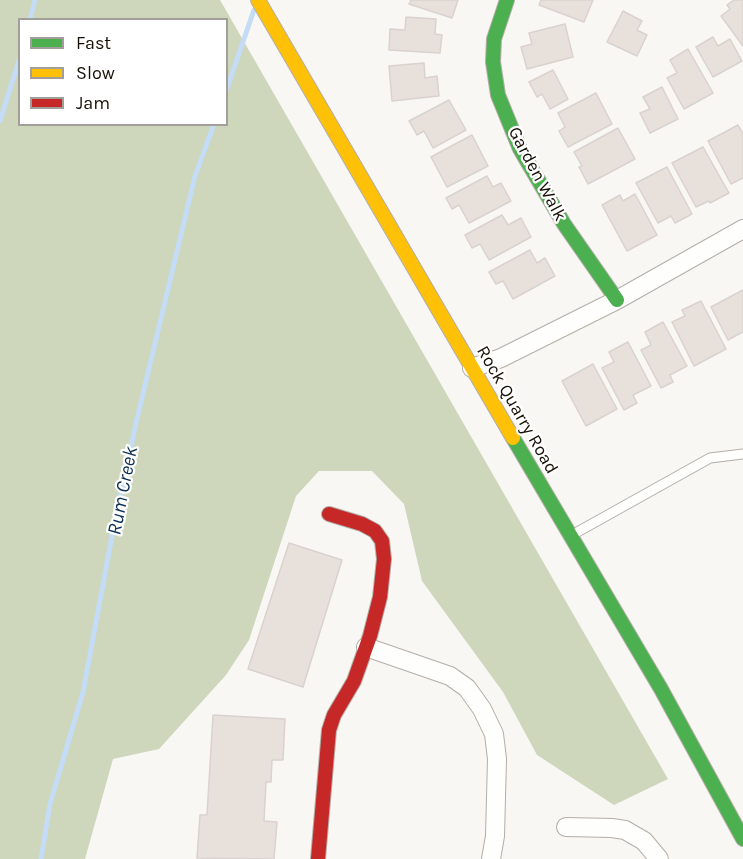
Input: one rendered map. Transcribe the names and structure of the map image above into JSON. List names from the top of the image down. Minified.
{"streets":{"street":["Garden Walk","Rock Quarry Road"]},"water":["Rum Creek"],"legend":["Fast","Slow","Jam"]}
